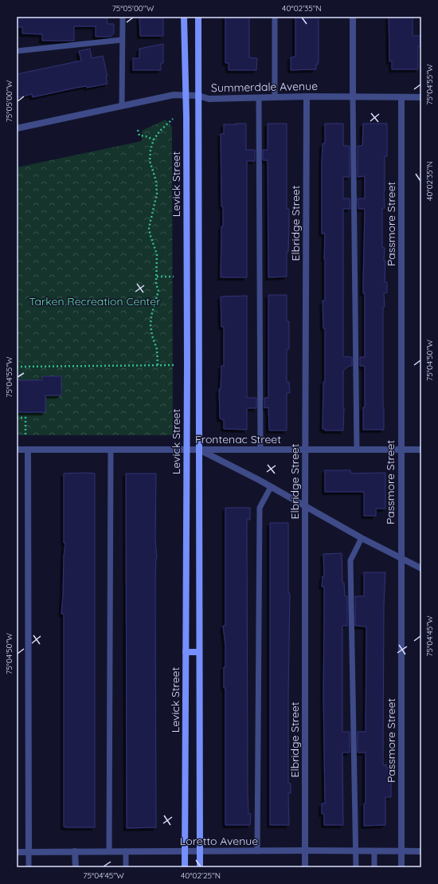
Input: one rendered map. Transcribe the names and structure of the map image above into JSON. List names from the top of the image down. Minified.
{"streets":{"main road":["Levick Street"],"street":["Summerdale Avenue","Elbridge Street","Passmore Street","Frontenac Street","Loretto Avenue"]},"crossings":[["Summerdale Avenue","Levick Street"],["Summerdale Avenue","Elbridge Street"],["Summerdale Avenue","Passmore Street"],["Levick Street","Frontenac Street"],["Levick Street","Loretto Avenue"],["Elbridge Street","Frontenac Street"],["Elbridge Street","Loretto Avenue"],["Passmore Street","Frontenac Street"],["Passmore Street","Loretto Avenue"]],"parks":["Tarken Recreation Center"],"coordinates":["75°05'00\"W","40°02'35\"N","75°04'55\"W","75°04'50\"W","75°04'45\"W","40°02'25\"N"]}
